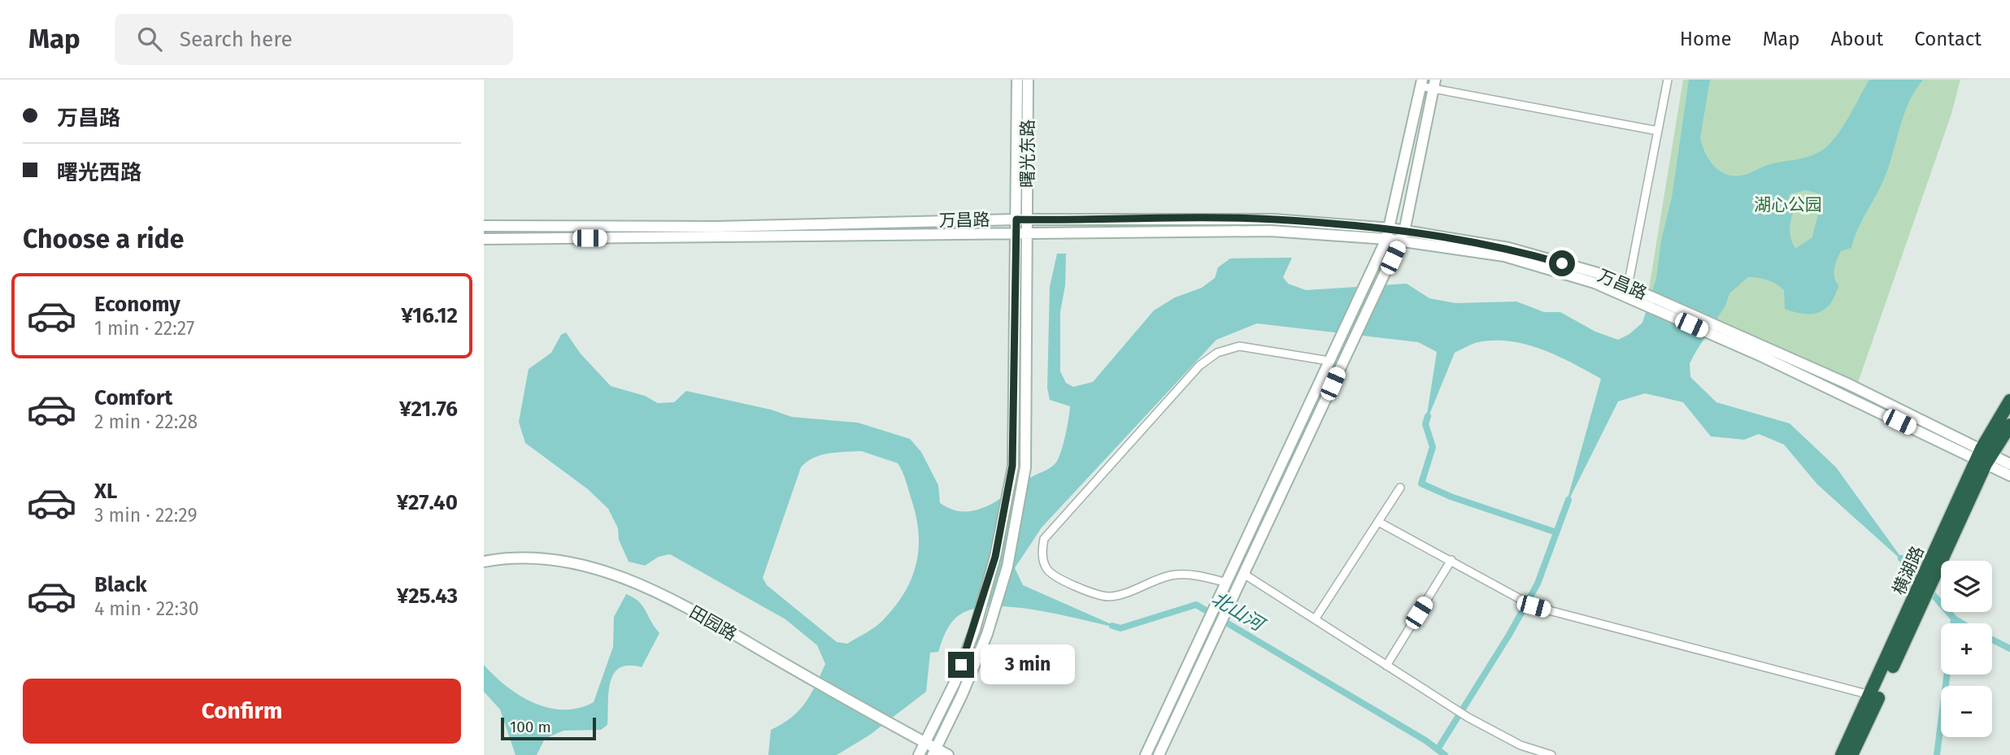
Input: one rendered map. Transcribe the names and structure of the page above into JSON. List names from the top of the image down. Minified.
{"streets":{"highway":["横湖路"],"main road":["曙光东路","万昌路","田园路"]},"crossings":[["曙光东路","万昌路"],["曙光东路","田园路"],["万昌路","横湖路"]],"water":["北山河"],"parks":["湖心公园"],"scale_bar":"100 m","page":{"header":"Map","search":"Search here","nav":["Home","Map","About","Contact"],"banner":["万昌路","曙光西路"],"heading":"Choose a ride","list":[{"name":"Economy","note":"1 min · 22:27","value":"¥16.12"},{"name":"Comfort","note":"2 min · 22:28","value":"¥21.76"},{"name":"XL","note":"3 min · 22:29","value":"¥27.40"},{"name":"Black","note":"4 min · 22:30","value":"¥25.43"}],"map_buttons":["+","−"],"bubble":"3 min","buttons":"Confirm","scale":"100 m"}}
